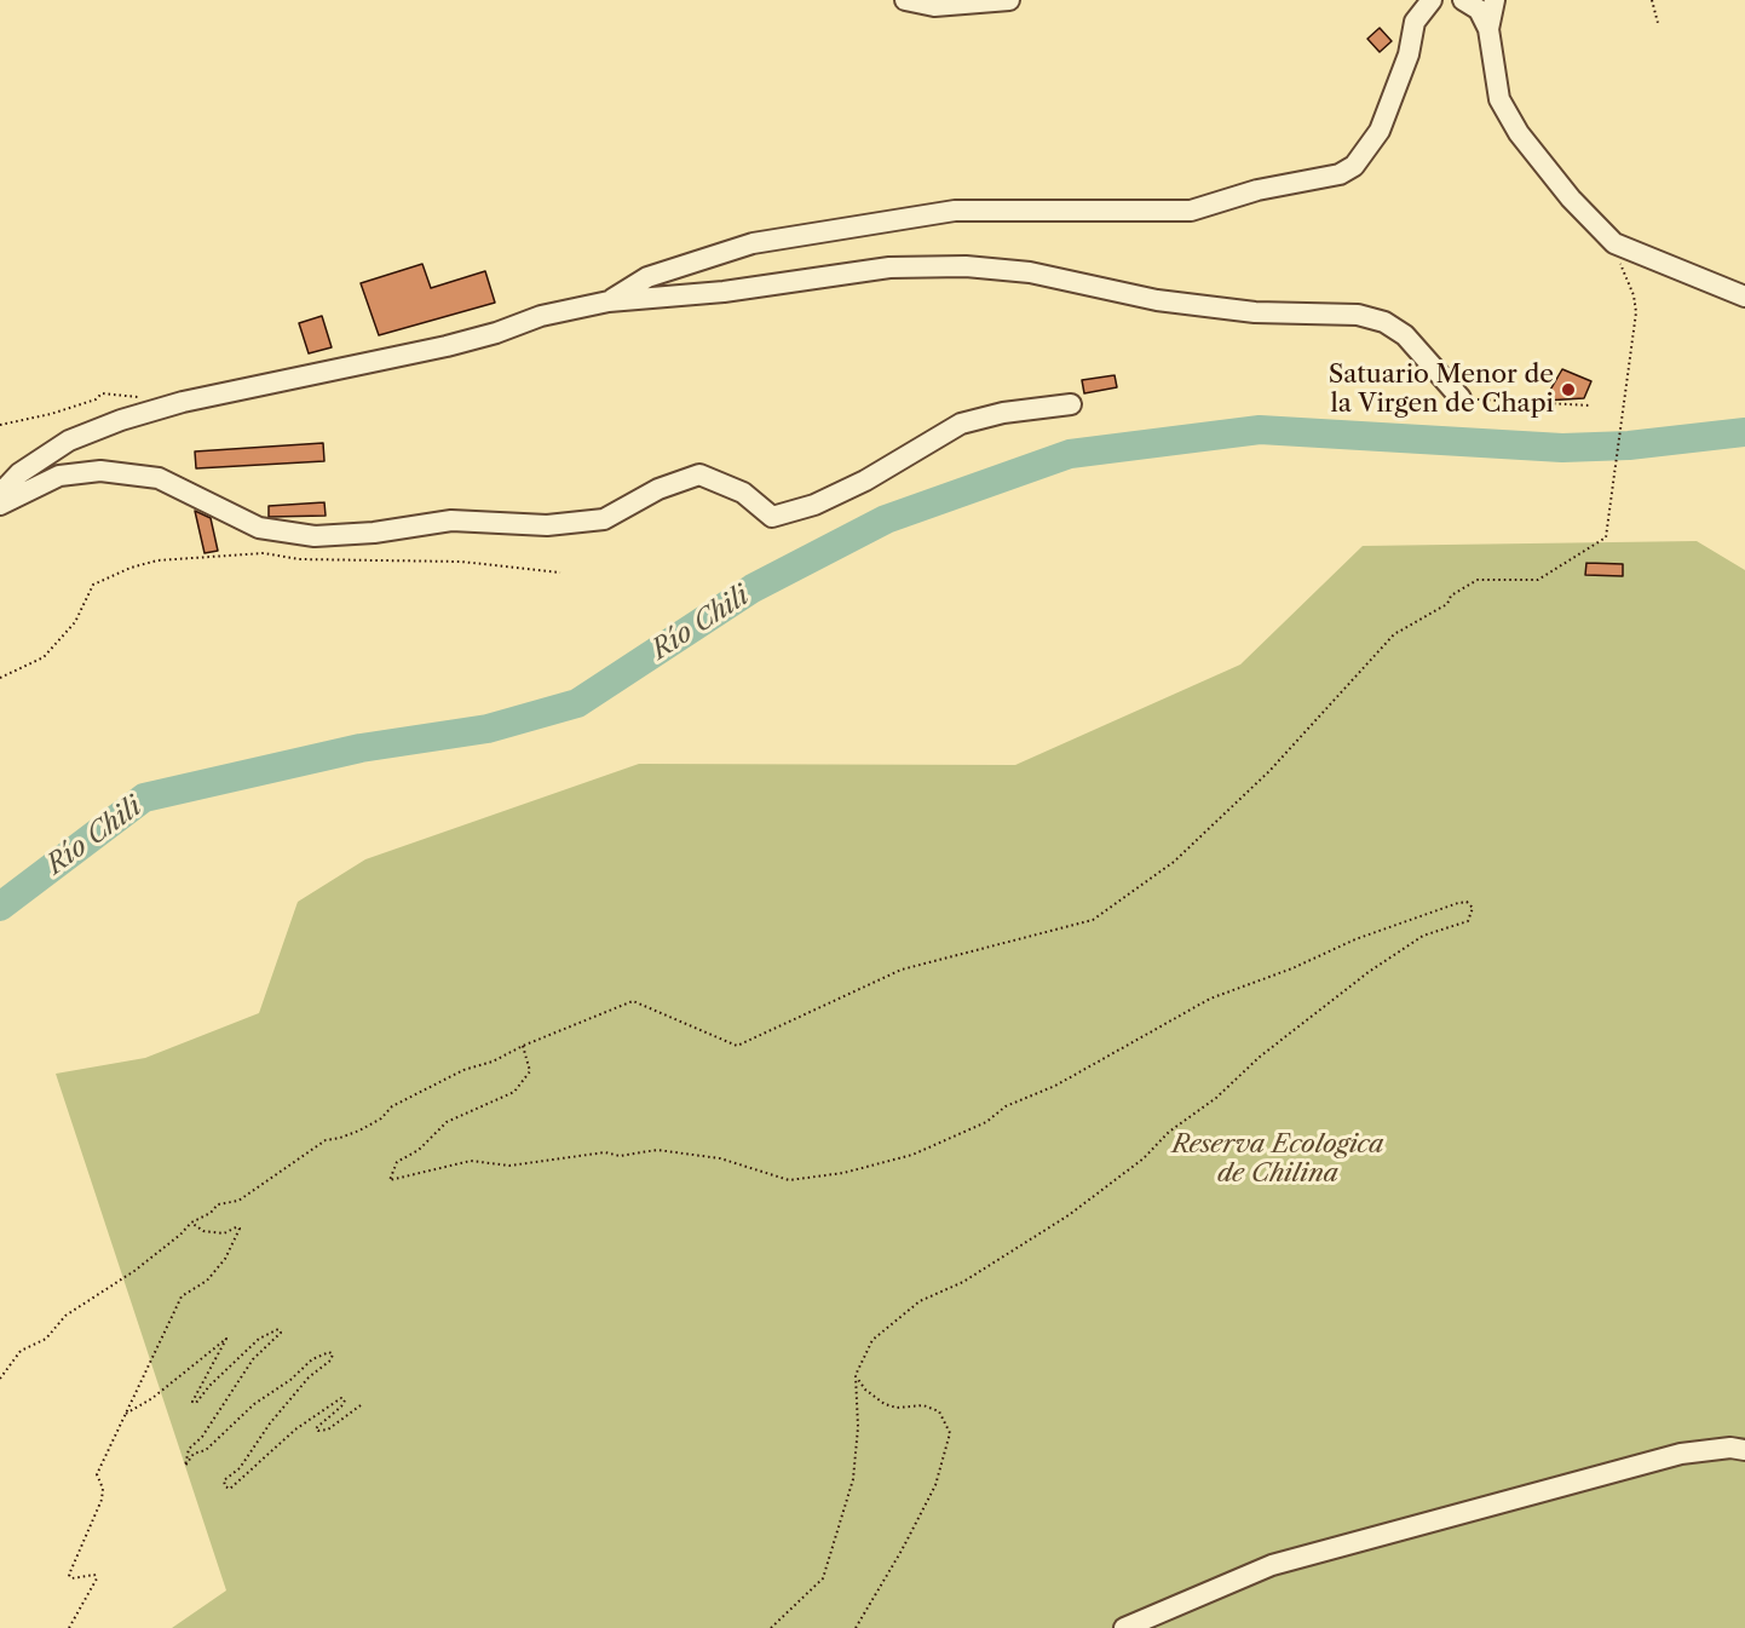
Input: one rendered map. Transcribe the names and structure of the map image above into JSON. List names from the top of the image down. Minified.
{"water":["Río Chili"],"parks":["Reserva Ecologica de Chilina"],"places":["Satuario Menor de la Virgen de Chapi"]}
